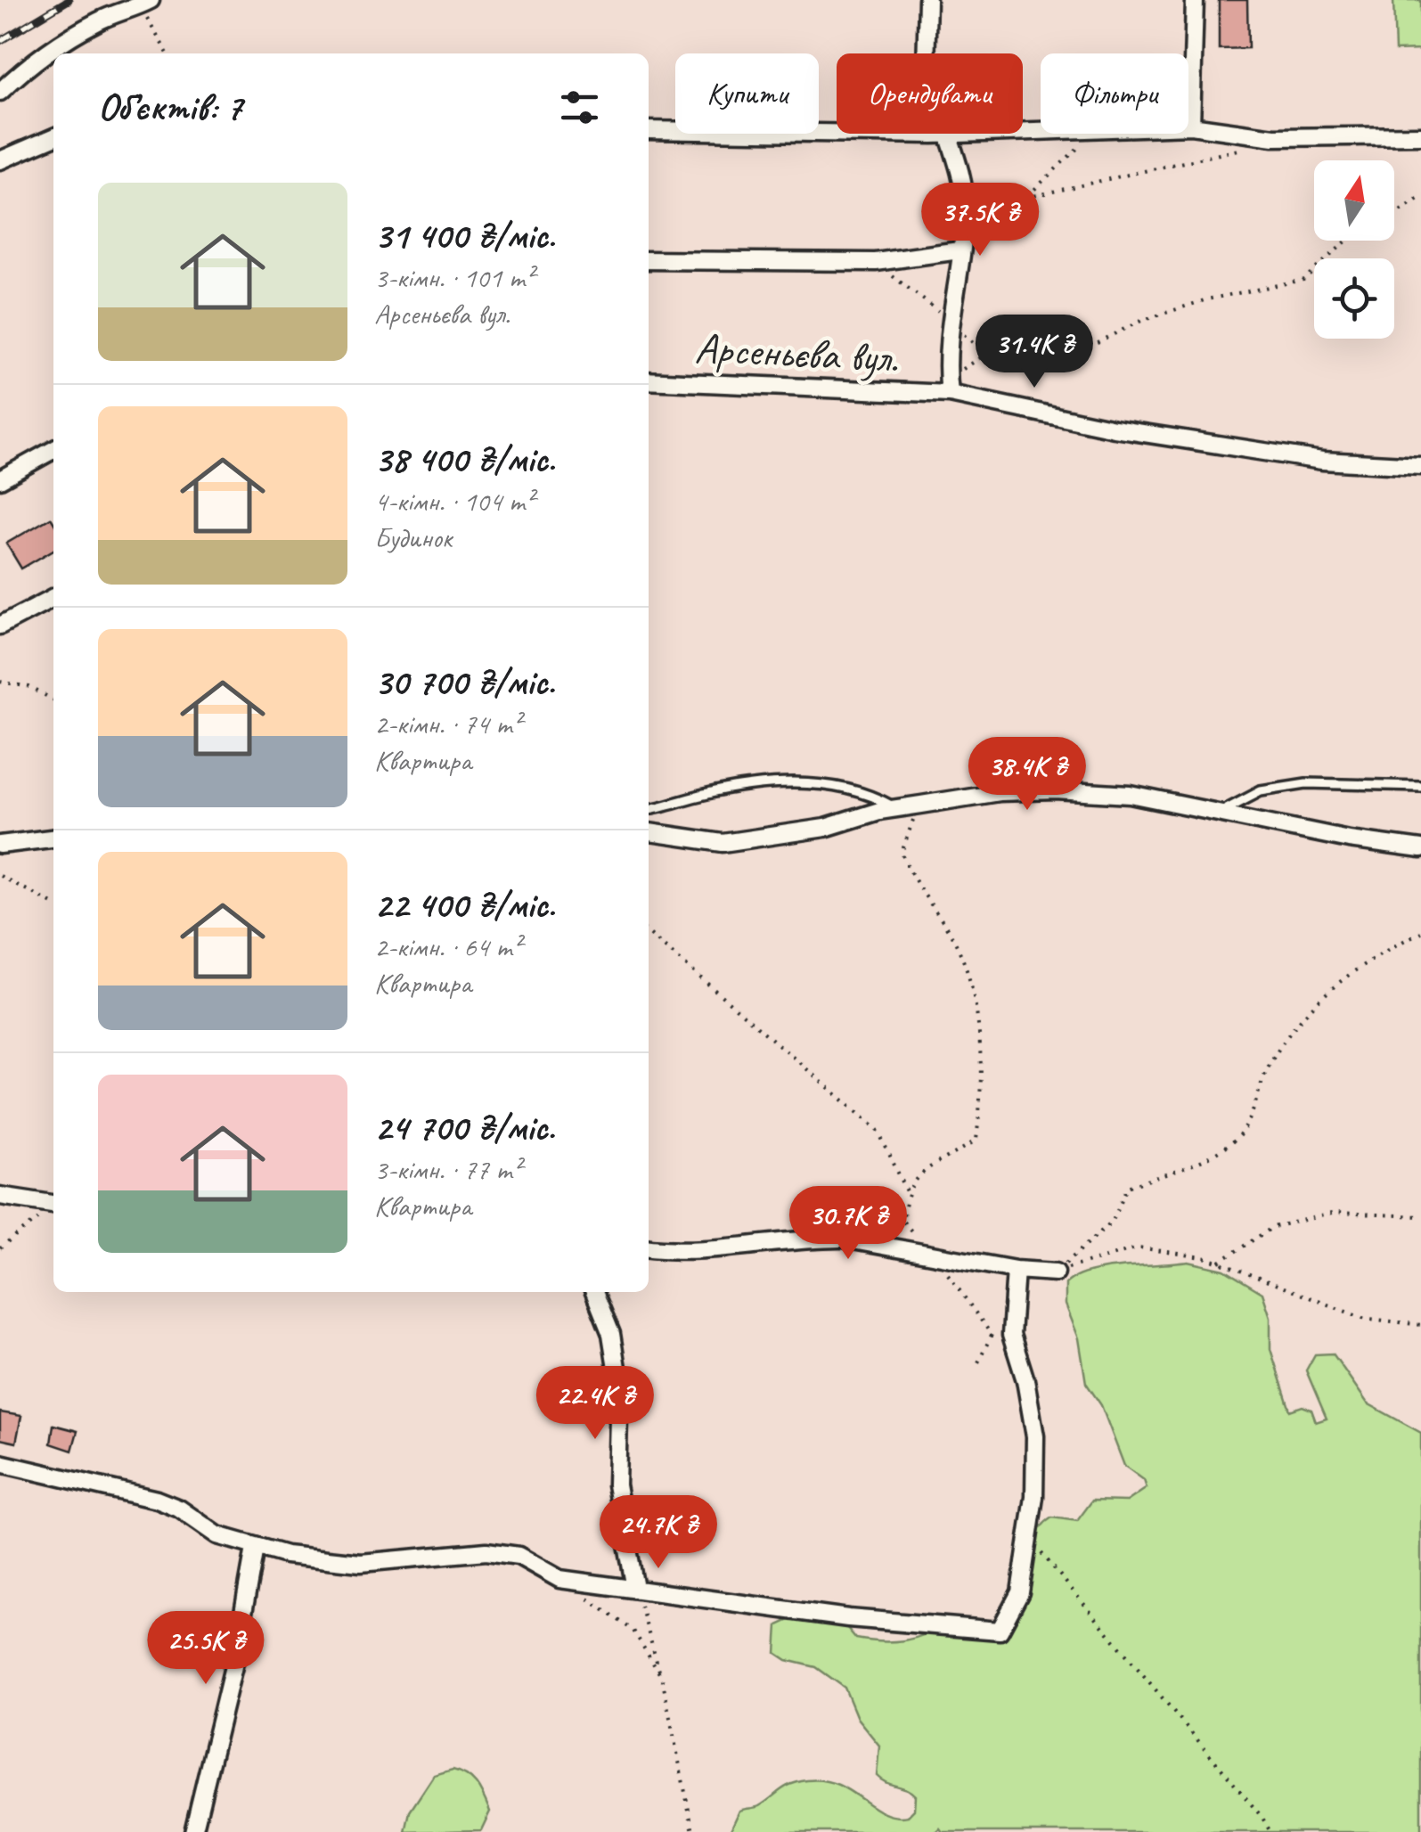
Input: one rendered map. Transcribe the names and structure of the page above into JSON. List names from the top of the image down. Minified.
{"streets":{"street":["Арсеньєва вул."]},"north":"top","page":{"chip":["Купити","Орендувати","Фільтри"],"heading":"Об’єктів: 7","list":[{"name":"31 400 ₴/міс.","note":"3-кімн. · 101 m² · Арсеньєва вул."},{"name":"38 400 ₴/міс.","note":"4-кімн. · 104 m² · Будинок"},{"name":"30 700 ₴/міс.","note":"2-кімн. · 74 m² · Квартира"},{"name":"22 400 ₴/міс.","note":"2-кімн. · 64 m² · Квартира"},{"name":"24 700 ₴/міс.","note":"3-кімн. · 77 m² · Квартира"}],"price":["37.5K ₴","31.4K ₴","38.4K ₴","30.7K ₴","22.4K ₴","24.7K ₴","25.5K ₴"]}}
